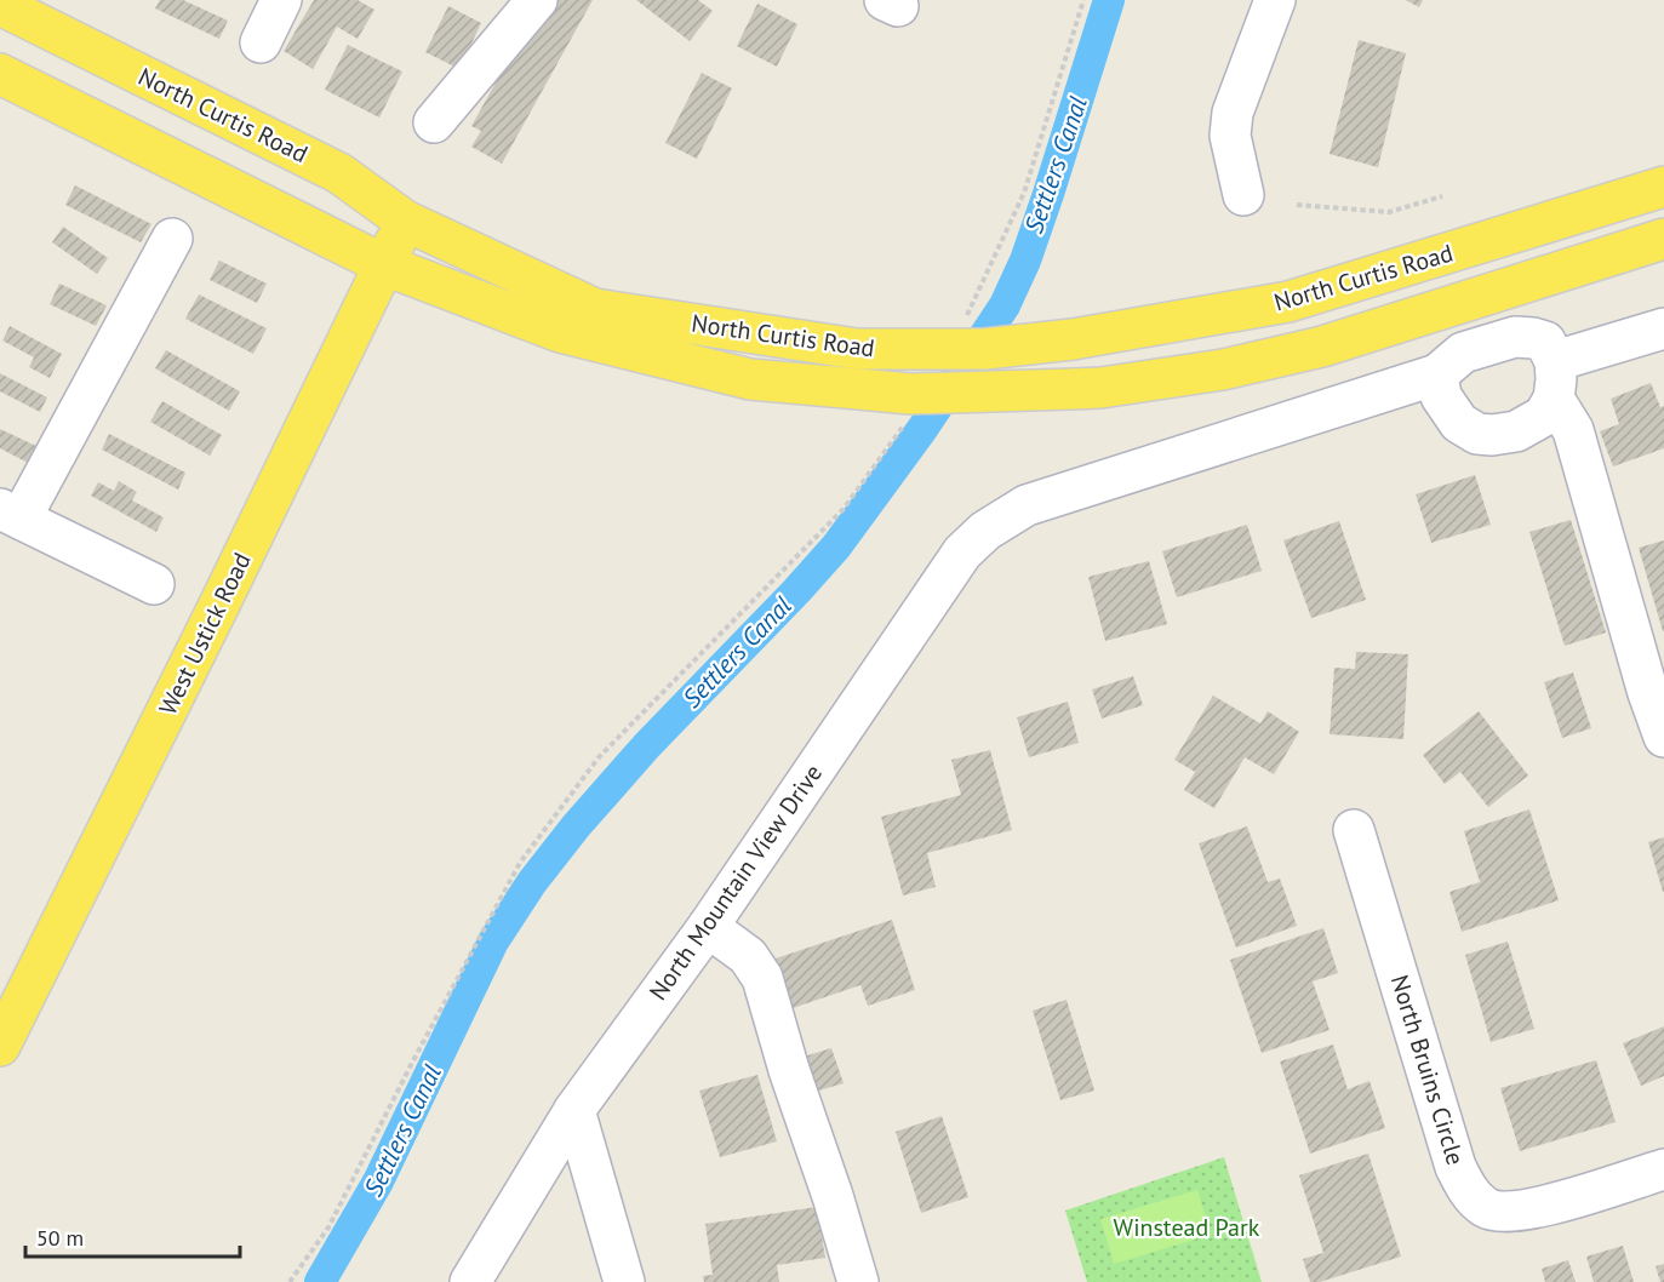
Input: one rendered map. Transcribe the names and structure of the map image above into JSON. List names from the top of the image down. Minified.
{"streets":{"main road":["North Curtis Road","West Ustick Road"],"street":["North Mountain View Drive","North Bruins Circle"]},"crossings":[["North Curtis Road","West Ustick Road"]],"water":["Settlers Canal"],"parks":["Winstead Park"],"scale_bar":"50 m"}
